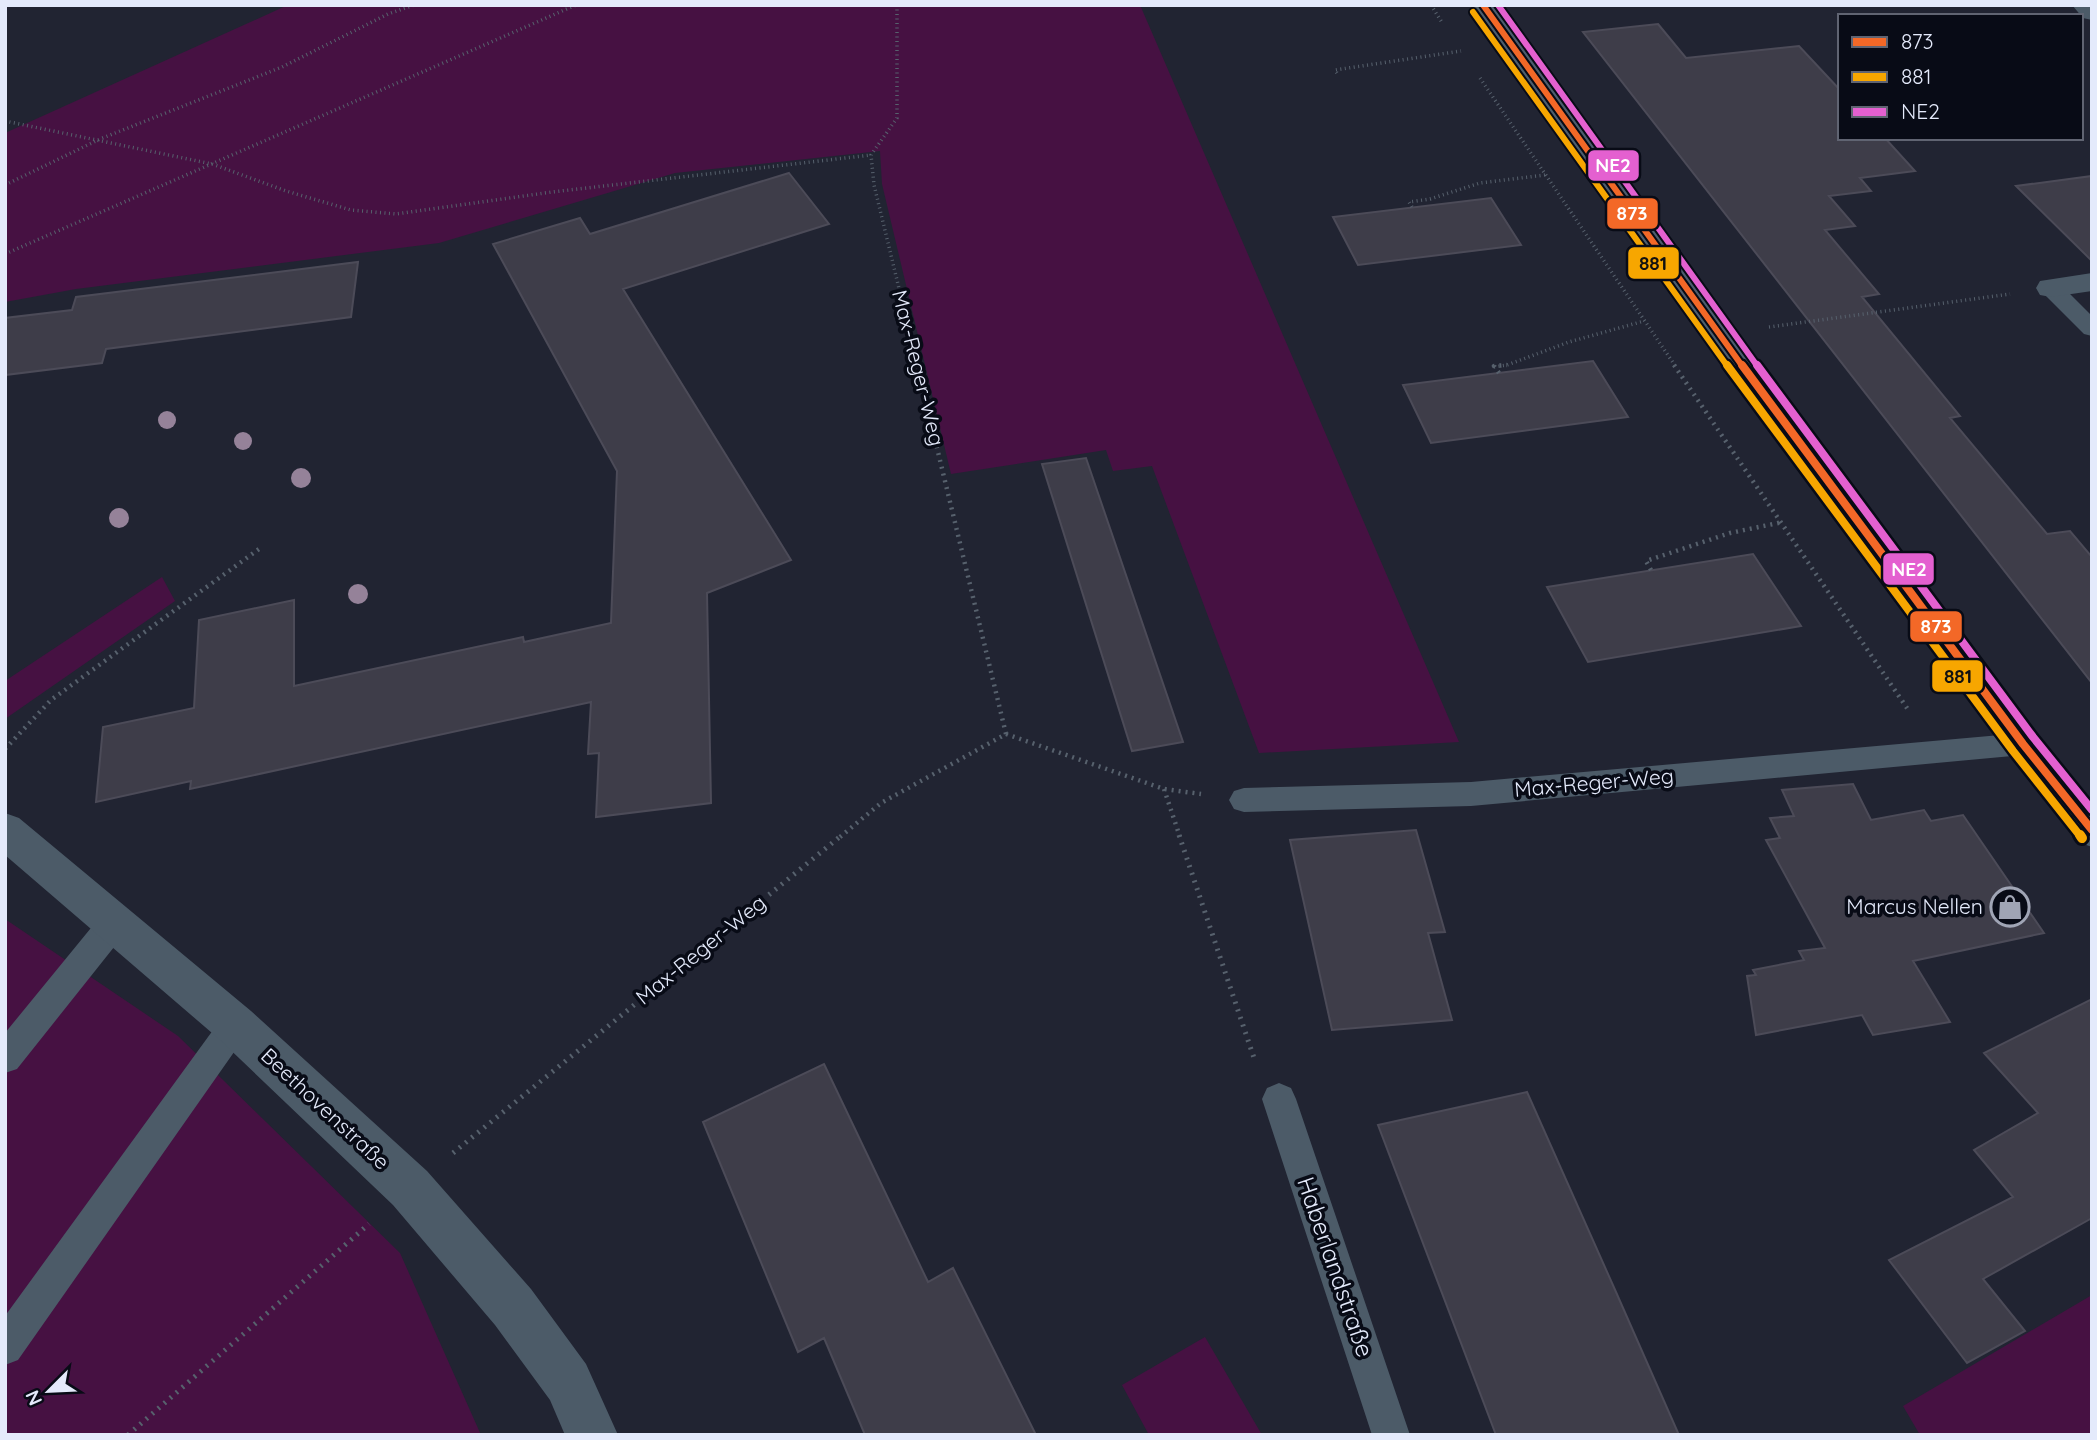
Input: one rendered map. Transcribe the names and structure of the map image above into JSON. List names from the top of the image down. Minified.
{"streets":{"street":["Beethovenstraße"],"lane":["Max-Reger-Weg","Haberlandstraße"]},"crossings":[["Max-Reger-Weg","Beethovenstraße"]],"places":{"shop":["Marcus Nellen"]},"lines":["transit line 873","transit line NE2","transit line 881"],"legend":["873","881","NE2"],"north":"bottom left"}
